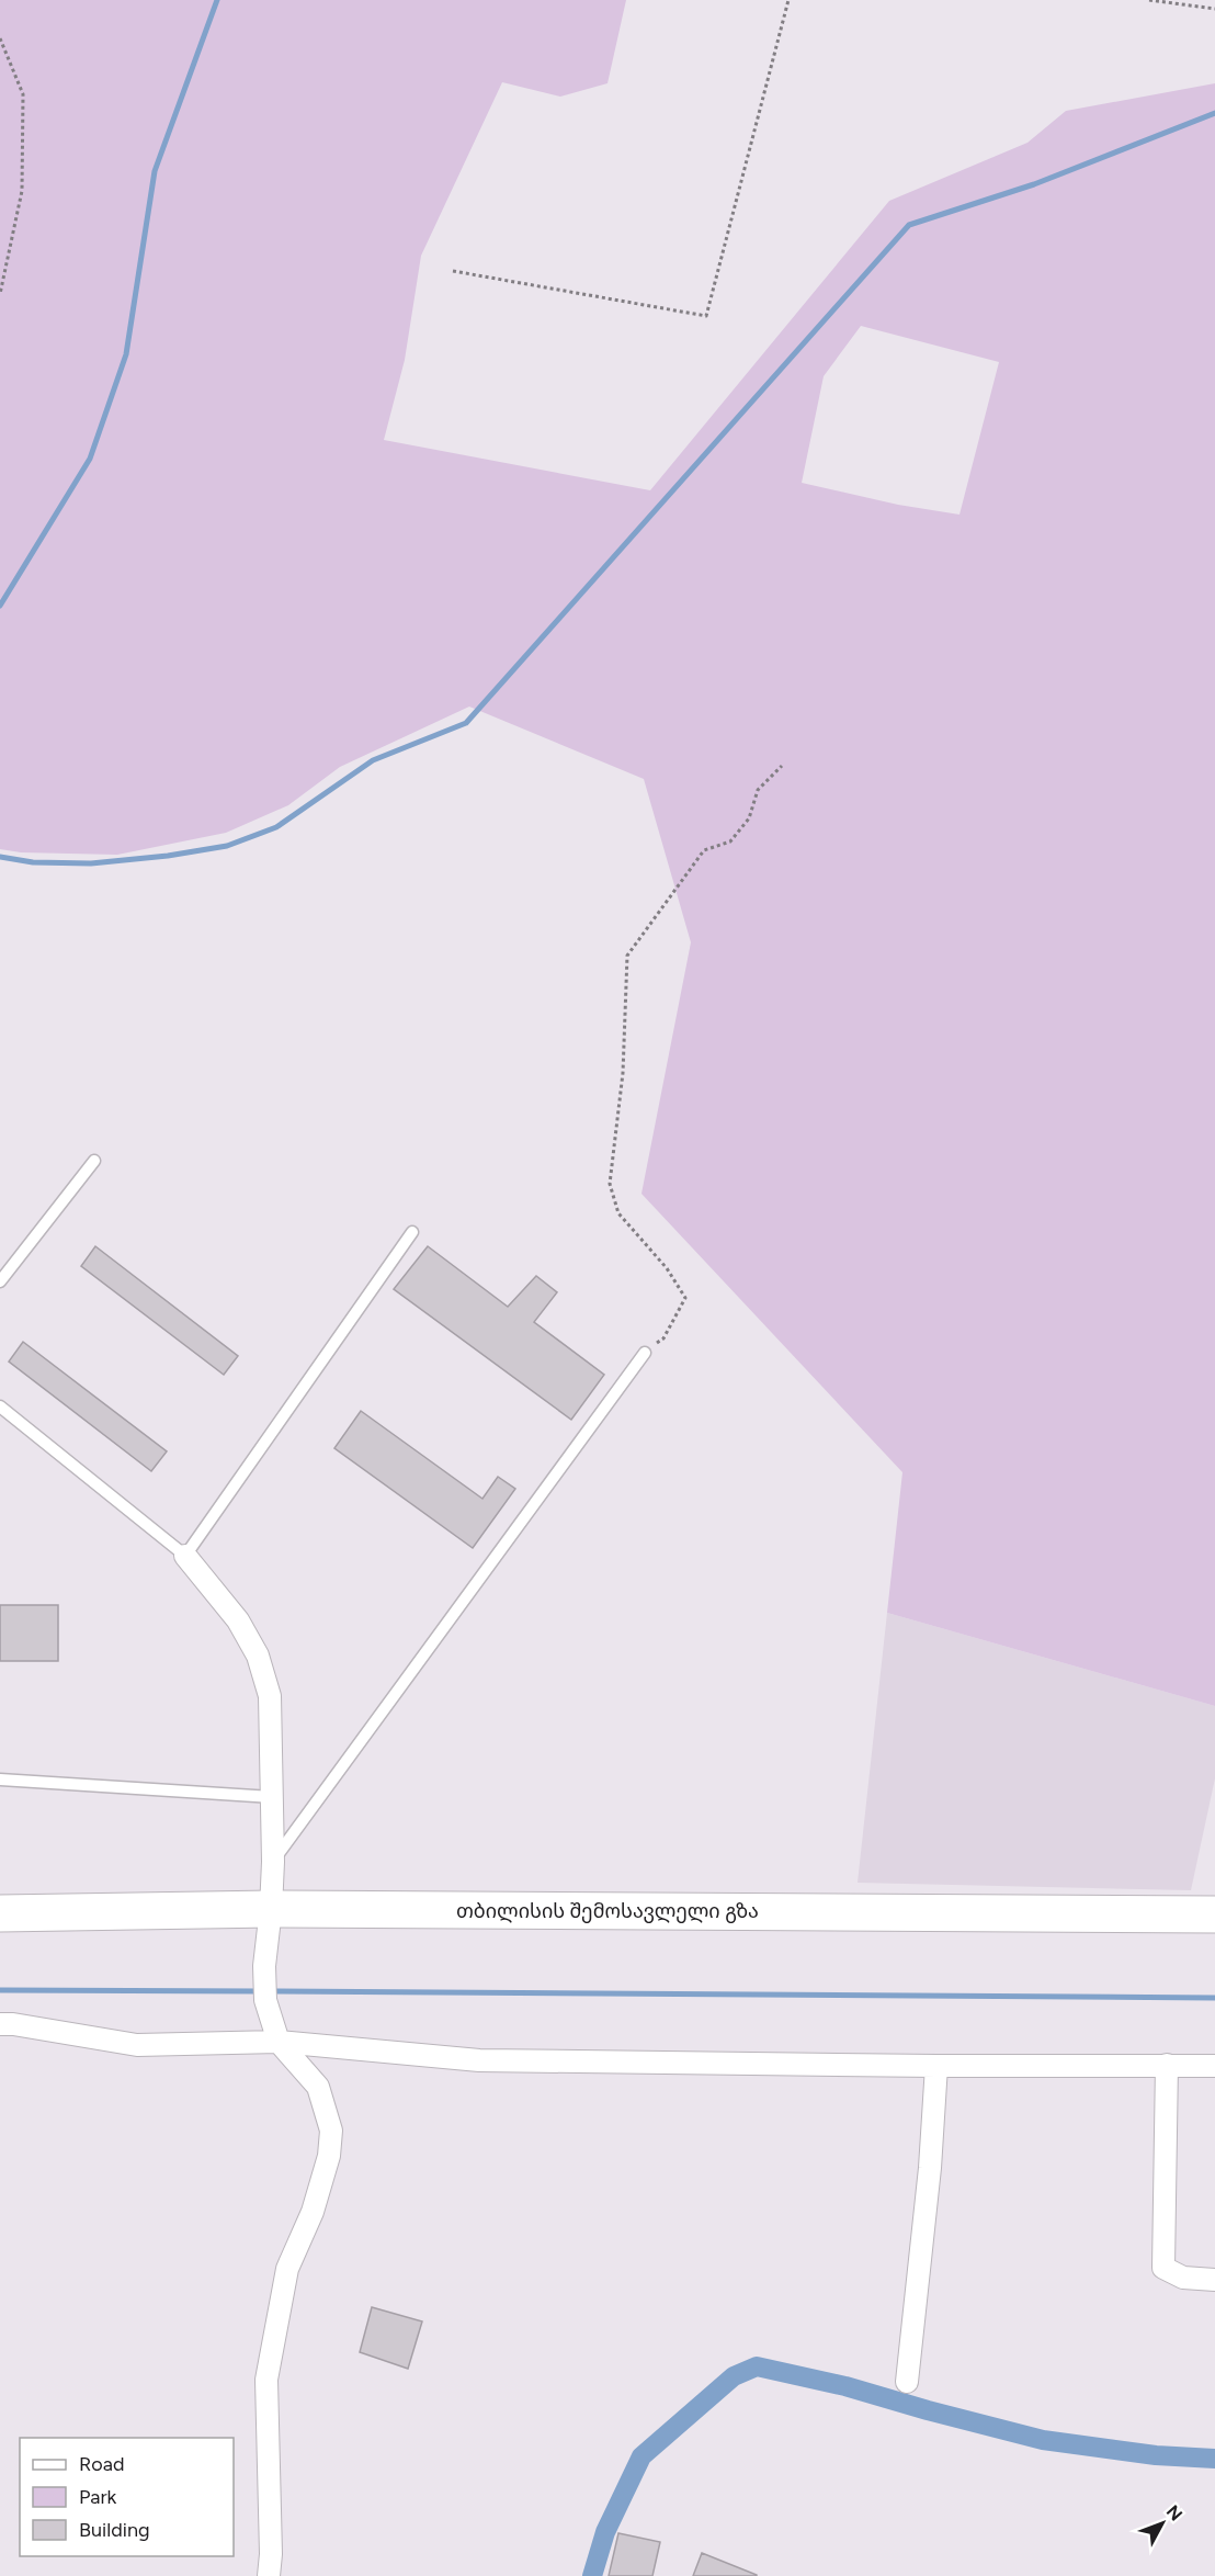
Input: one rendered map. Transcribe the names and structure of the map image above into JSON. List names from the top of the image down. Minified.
{"streets":{"highway":["თბილისის შემოსავლელი გზა"]},"legend":["Road","Park","Building"],"north":"top right"}
